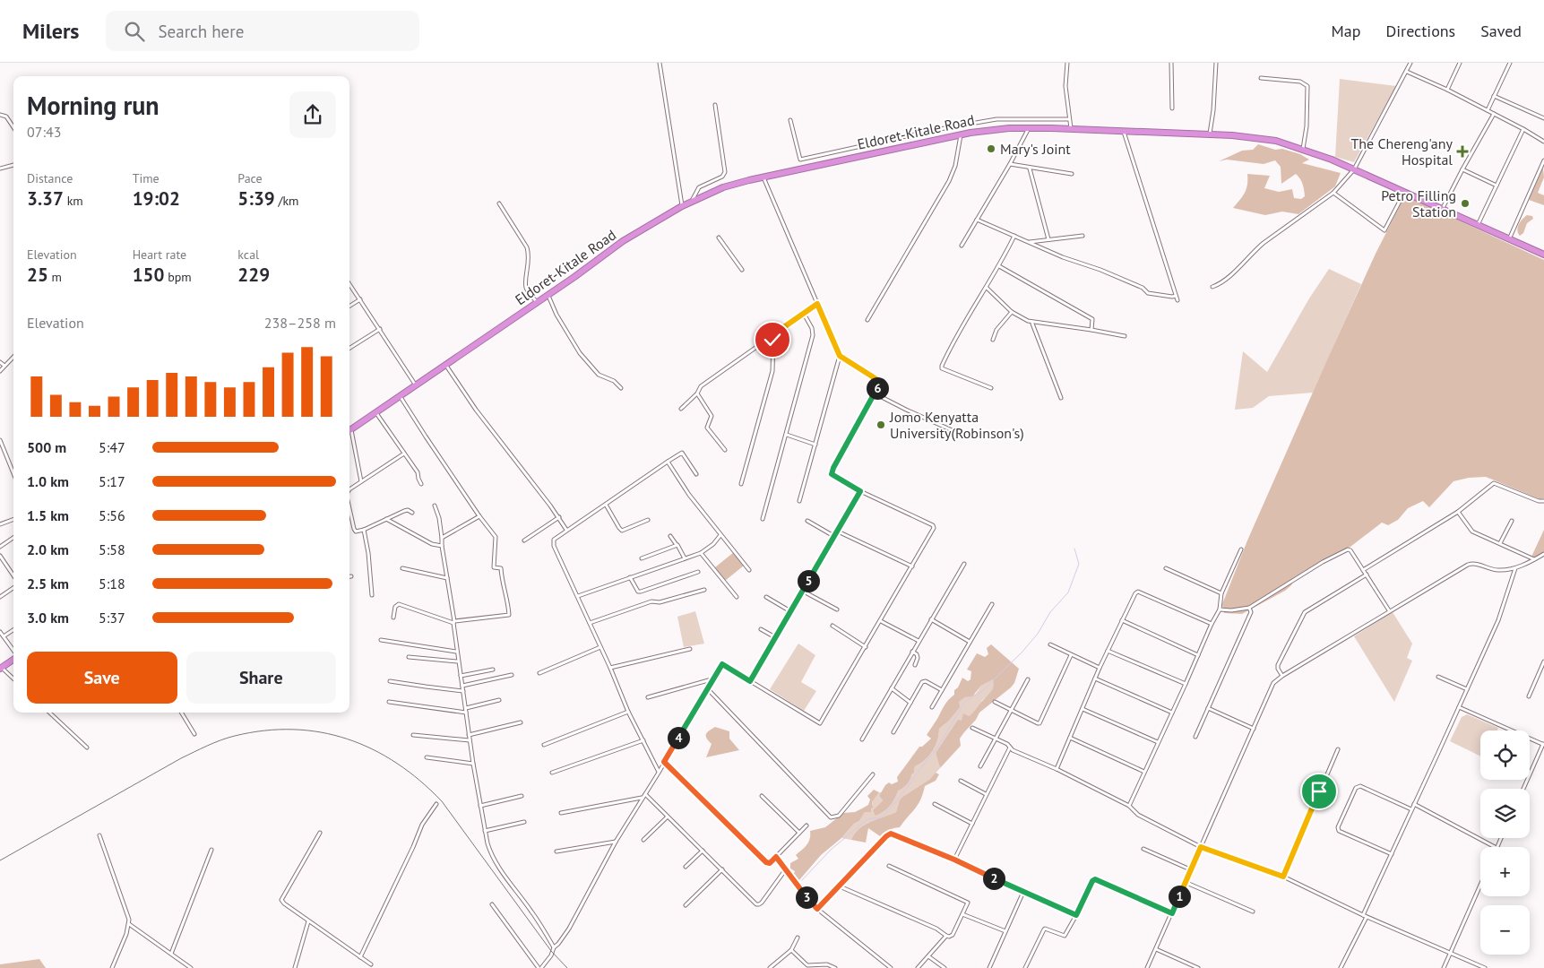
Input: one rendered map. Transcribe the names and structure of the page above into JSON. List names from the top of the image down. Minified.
{"streets":{"highway":["Eldoret-Kitale Road"]},"places":{"other":["Mary's Joint","Petro Filling Station","Jomo Kenyatta University(Robinson's)"],"health":["The Chereng'any Hospital"]},"page":{"header":"Milers","search":"Search here","nav":["Map","Directions","Saved"],"heading":["Morning run","07:43"],"stats":[["Distance","3.37 km"],["Time","19:02"],["Pace","5:39 /km"],["Elevation","25 m"],["Heart rate","150 bpm"],["kcal","229"]],"chart":["Elevation","238–258 m"],"pins":["6","5","4","2","1","3"],"list":[{"name":"500 m","note":"5:47"},{"name":"1.0 km","note":"5:17"},{"name":"1.5 km","note":"5:56"},{"name":"2.0 km","note":"5:58"},{"name":"2.5 km","note":"5:18"},{"name":"3.0 km","note":"5:37"}],"buttons":["Save","Share"],"map_buttons":["+","−"]}}
